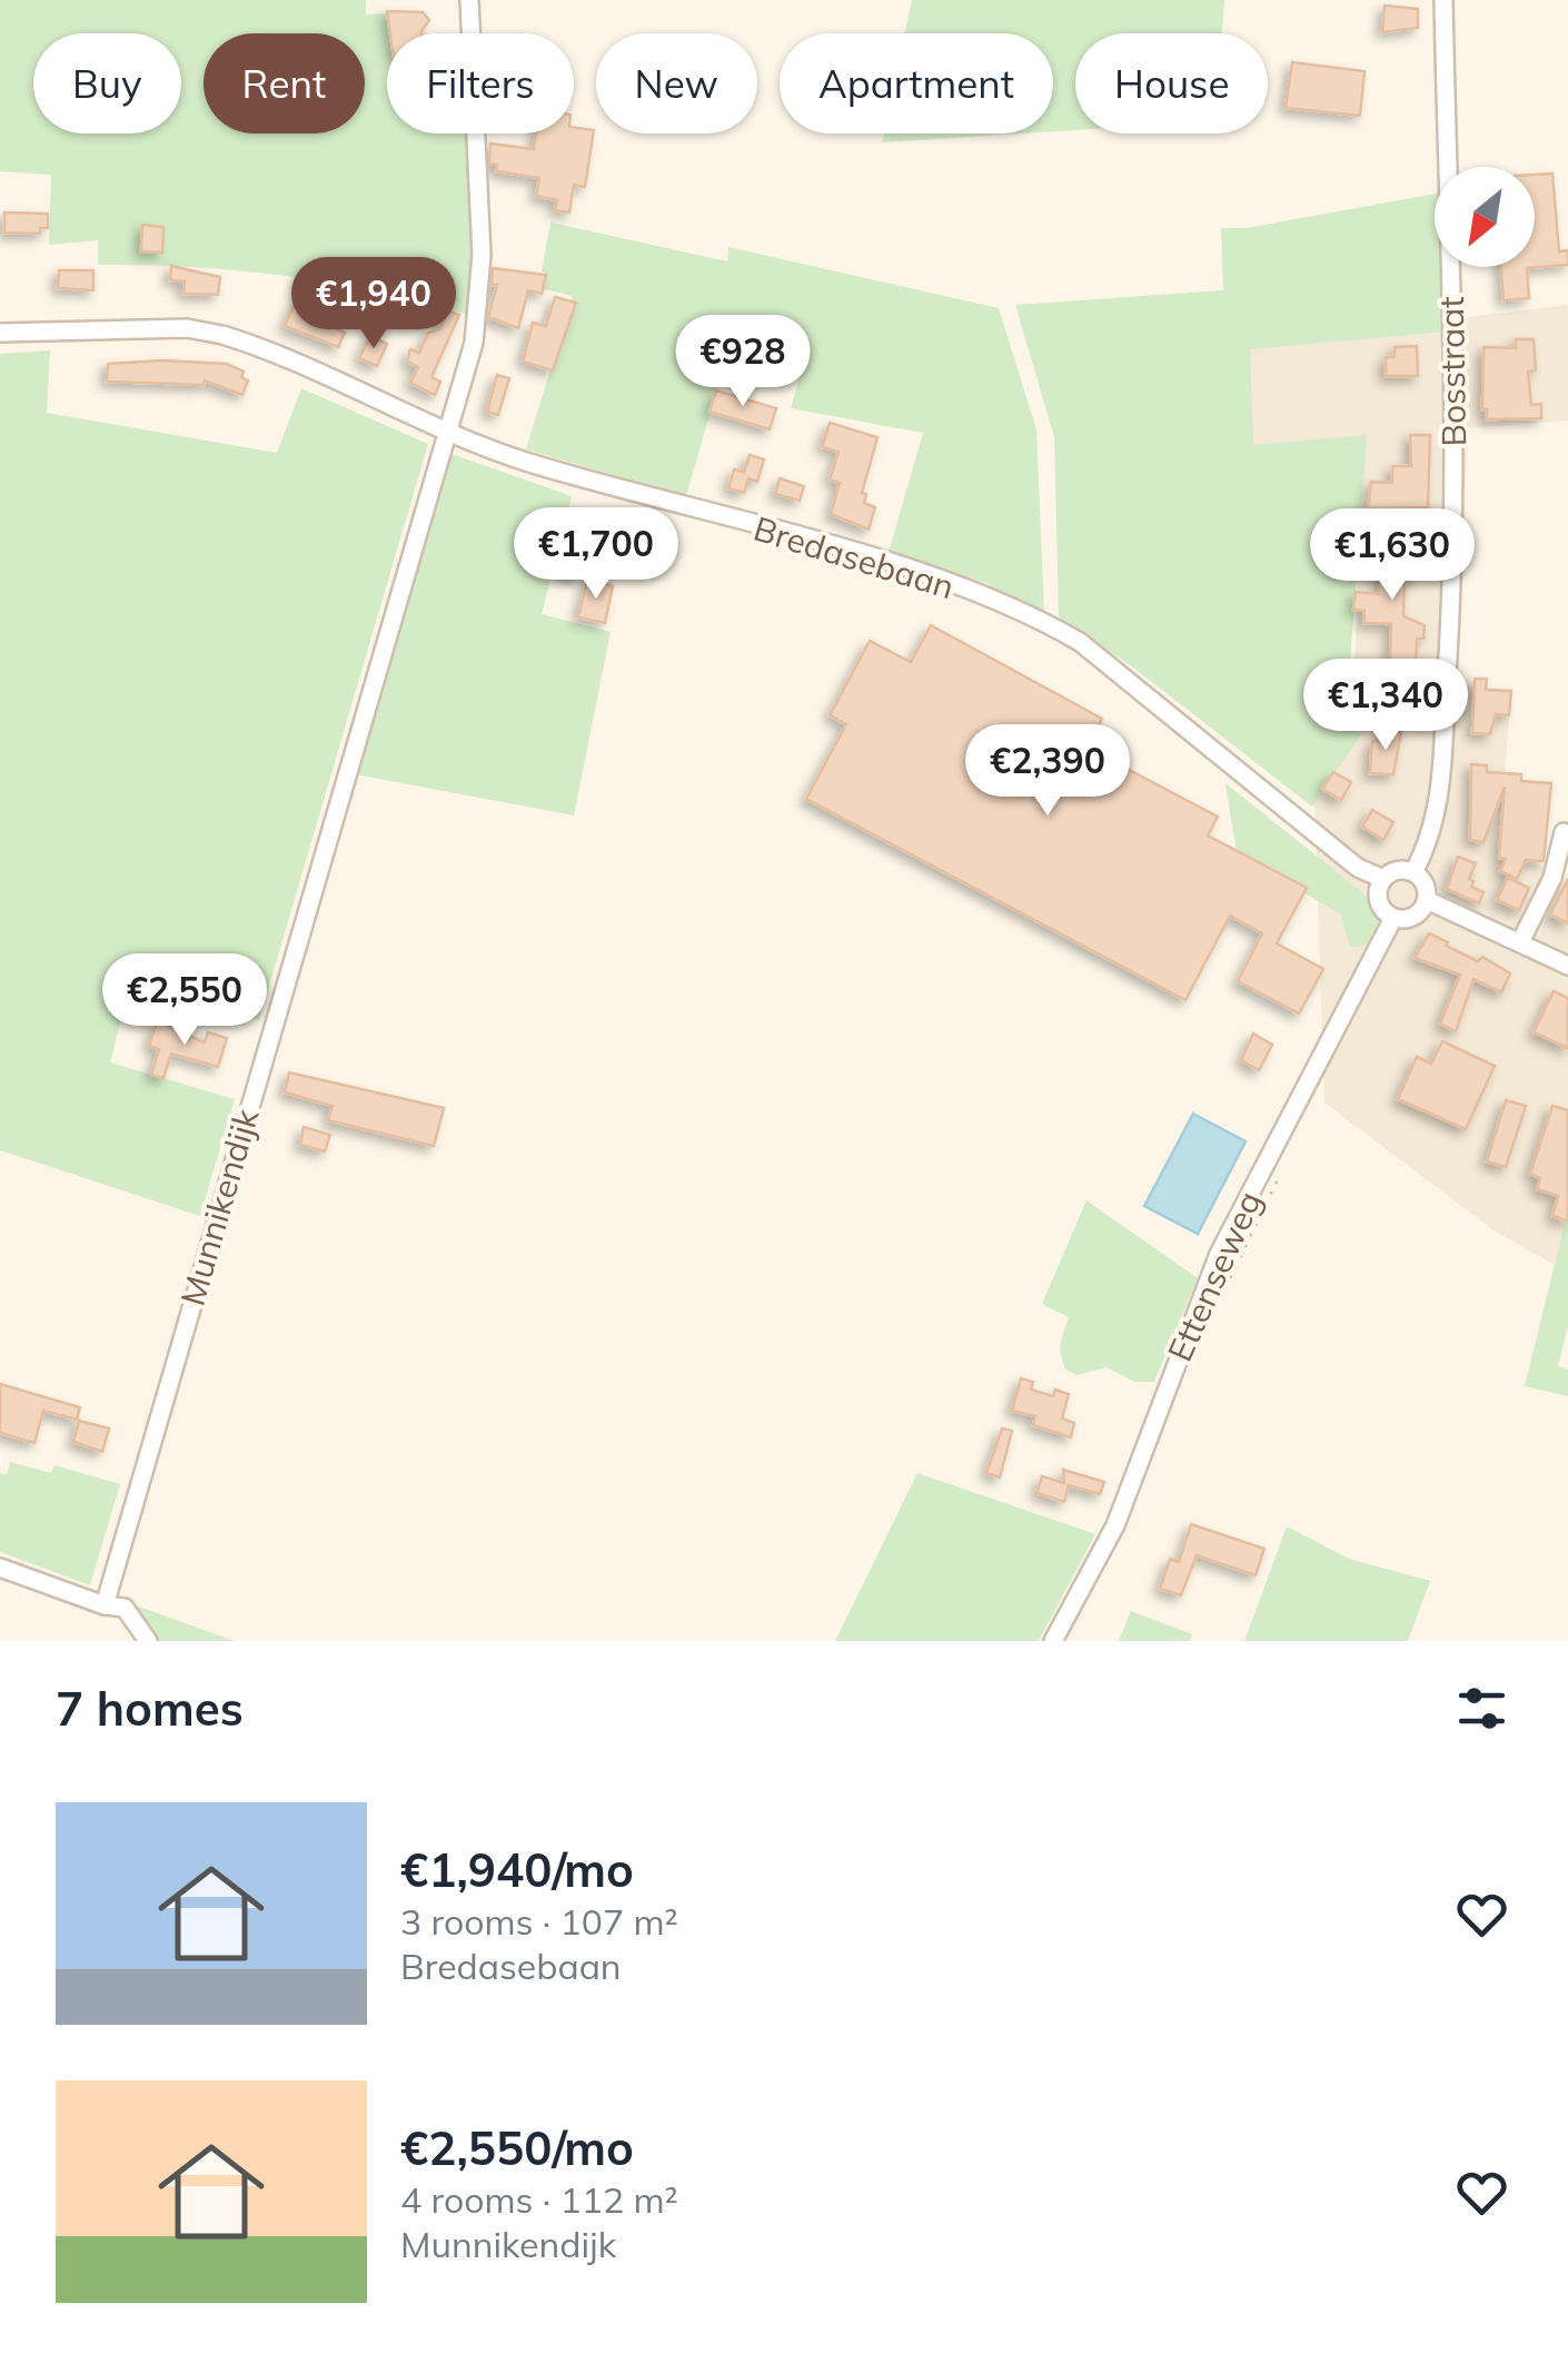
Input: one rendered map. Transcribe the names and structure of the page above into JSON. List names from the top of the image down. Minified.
{"streets":{"street":["Bosstraat","Bredasebaan","Munnikendijk","Ettenseweg"]},"crossings":[["Bosstraat","Bredasebaan"],["Bosstraat","Ettenseweg"],["Bredasebaan","Munnikendijk"],["Bredasebaan","Ettenseweg"]],"north":"bottom left","page":{"chip":["Buy","Rent","Filters","New","Apartment","House"],"price":["€1,940","€928","€1,700","€1,630","€1,340","€2,390","€2,550"],"heading":"7 homes","list":[{"name":"€1,940/mo","note":"3 rooms · 107 m² · Bredasebaan"},{"name":"€2,550/mo","note":"4 rooms · 112 m² · Munnikendijk"}]}}
